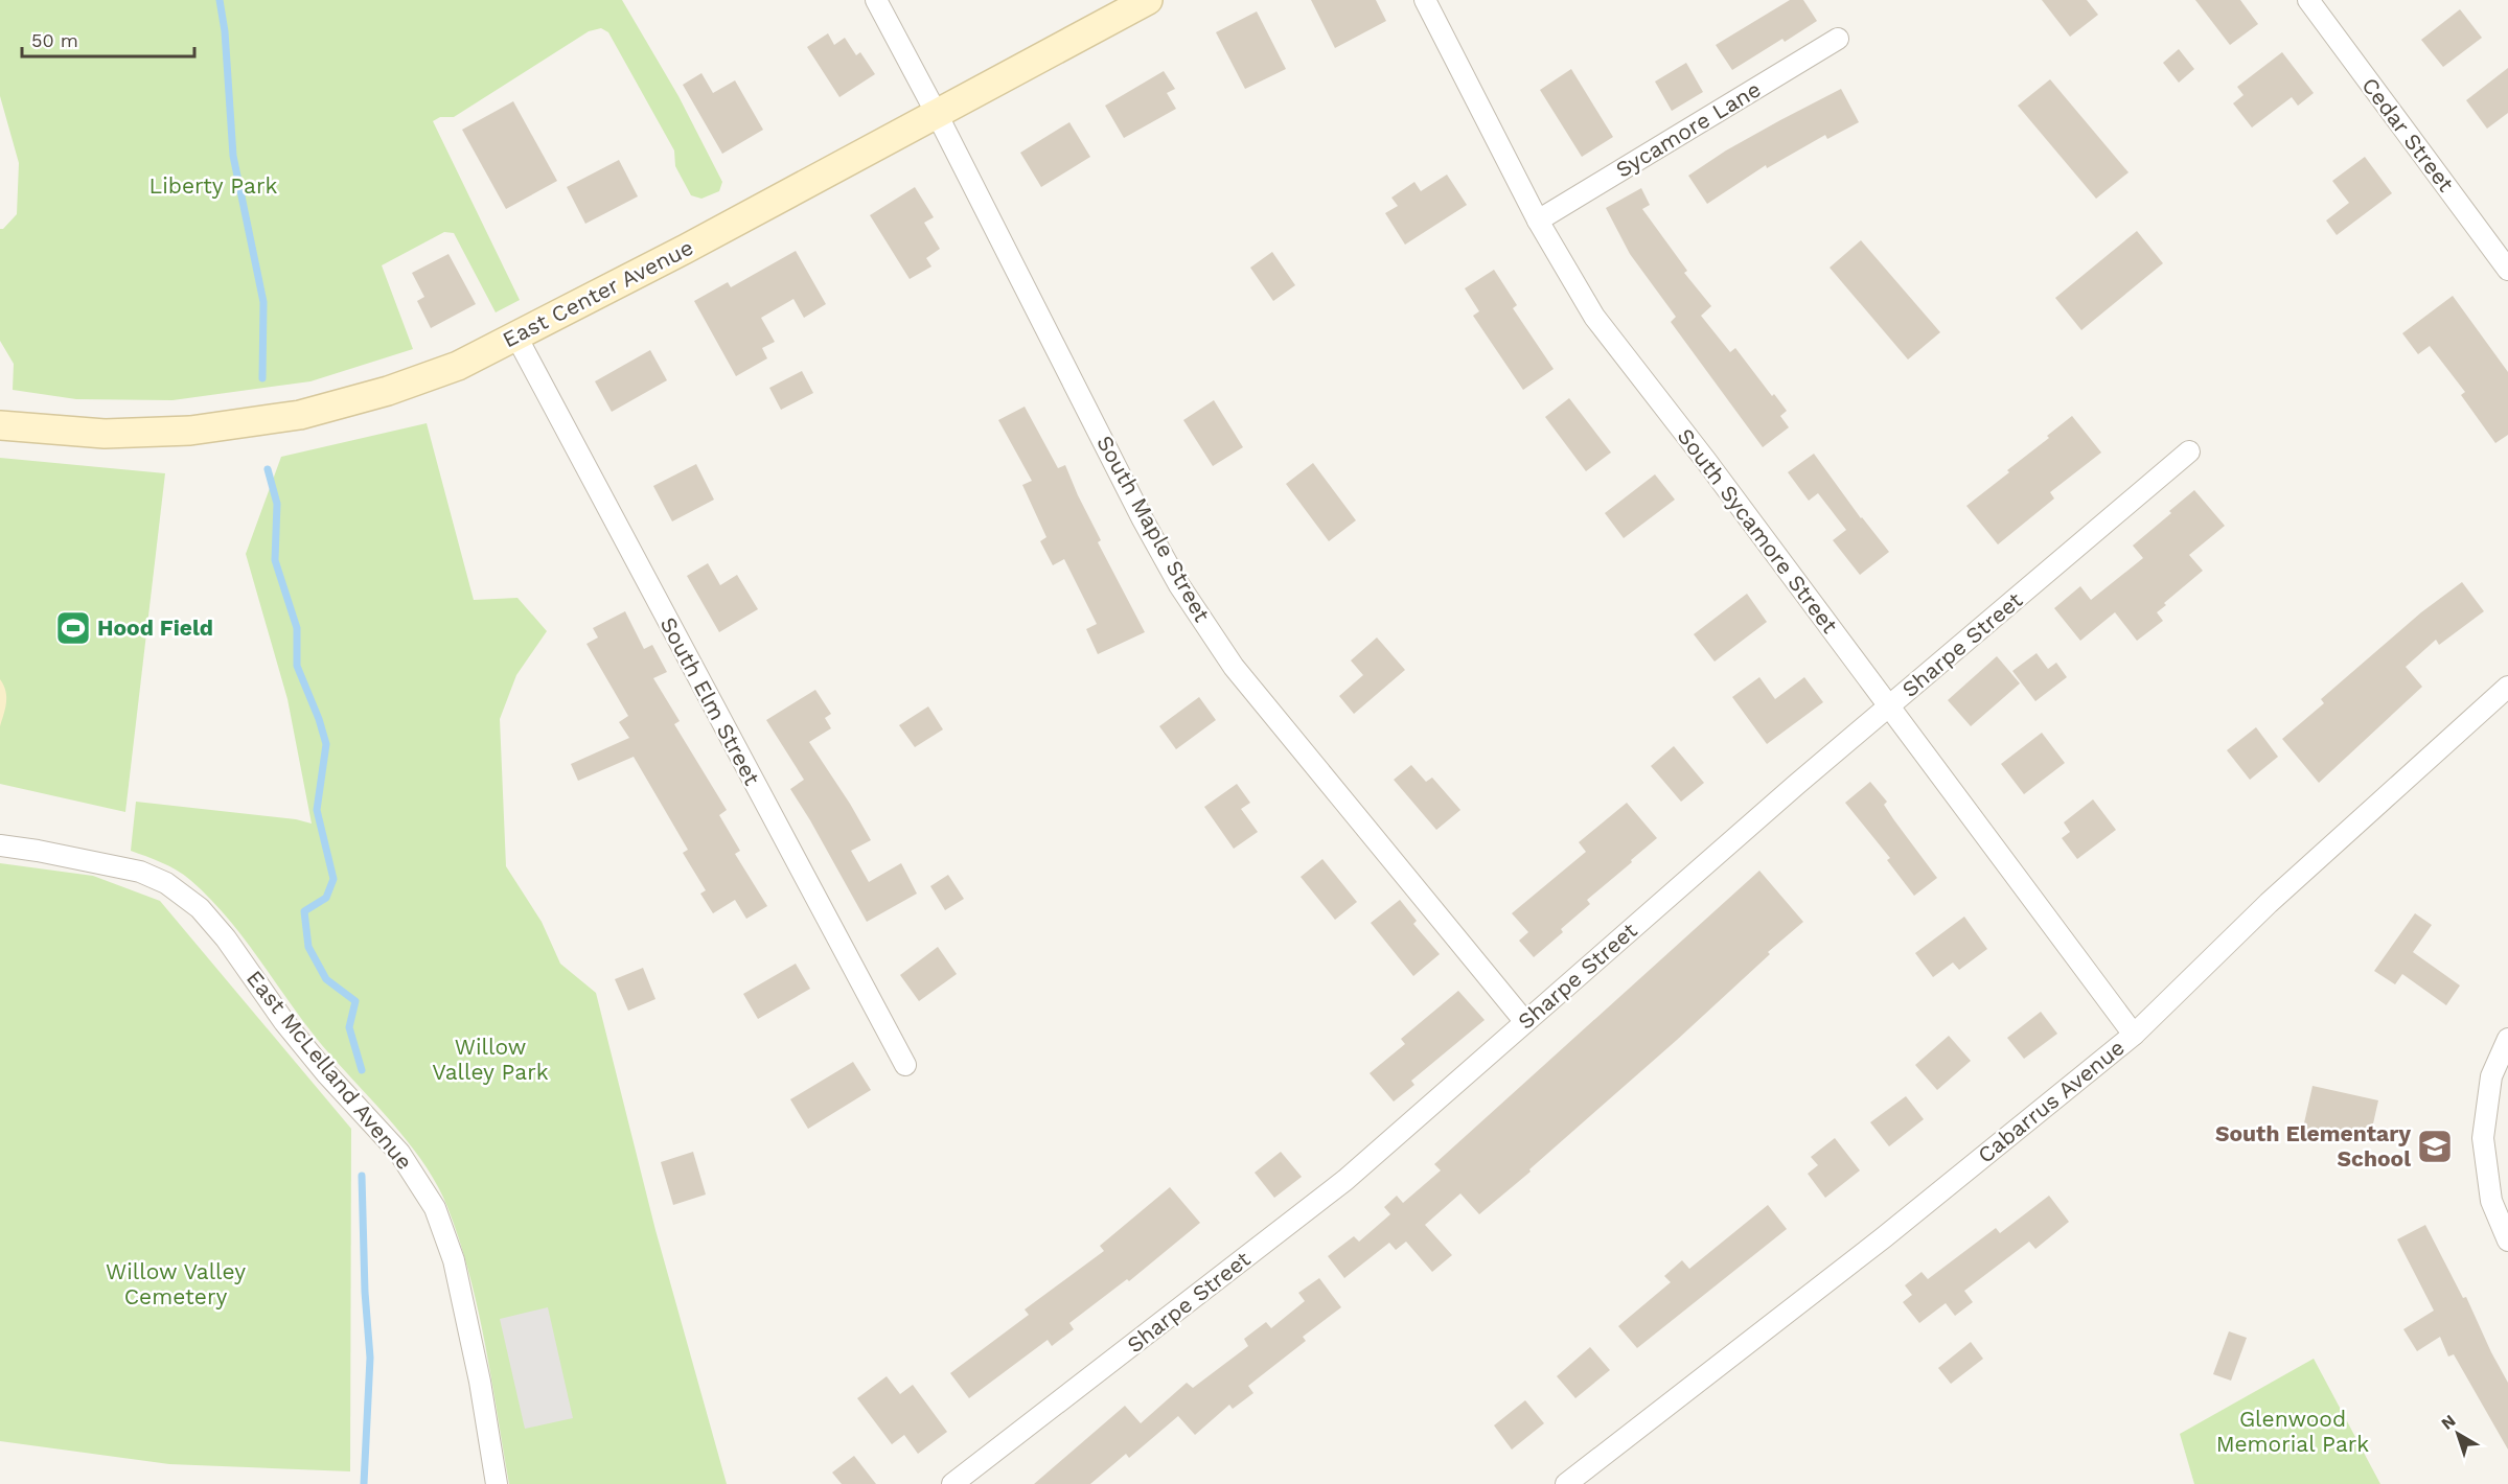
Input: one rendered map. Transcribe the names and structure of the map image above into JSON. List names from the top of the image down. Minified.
{"streets":{"street":["Sycamore Lane","Cedar Street","East Center Avenue","South Maple Street","South Sycamore Street","Sharpe Street","South Elm Street","East McLelland Avenue","Cabarrus Avenue"]},"crossings":[["Sycamore Lane","South Sycamore Street"],["East Center Avenue","South Maple Street"],["East Center Avenue","South Elm Street"],["South Maple Street","Sharpe Street"],["South Sycamore Street","Sharpe Street"],["South Sycamore Street","Cabarrus Avenue"]],"parks":["Liberty Park","Willow Valley Park","Willow Valley Cemetery","Glenwood Memorial Park"],"places":{"sports":["Hood Field"],"school or university":["South Elementary School"]},"scale_bar":"50 m","north":"top left"}
